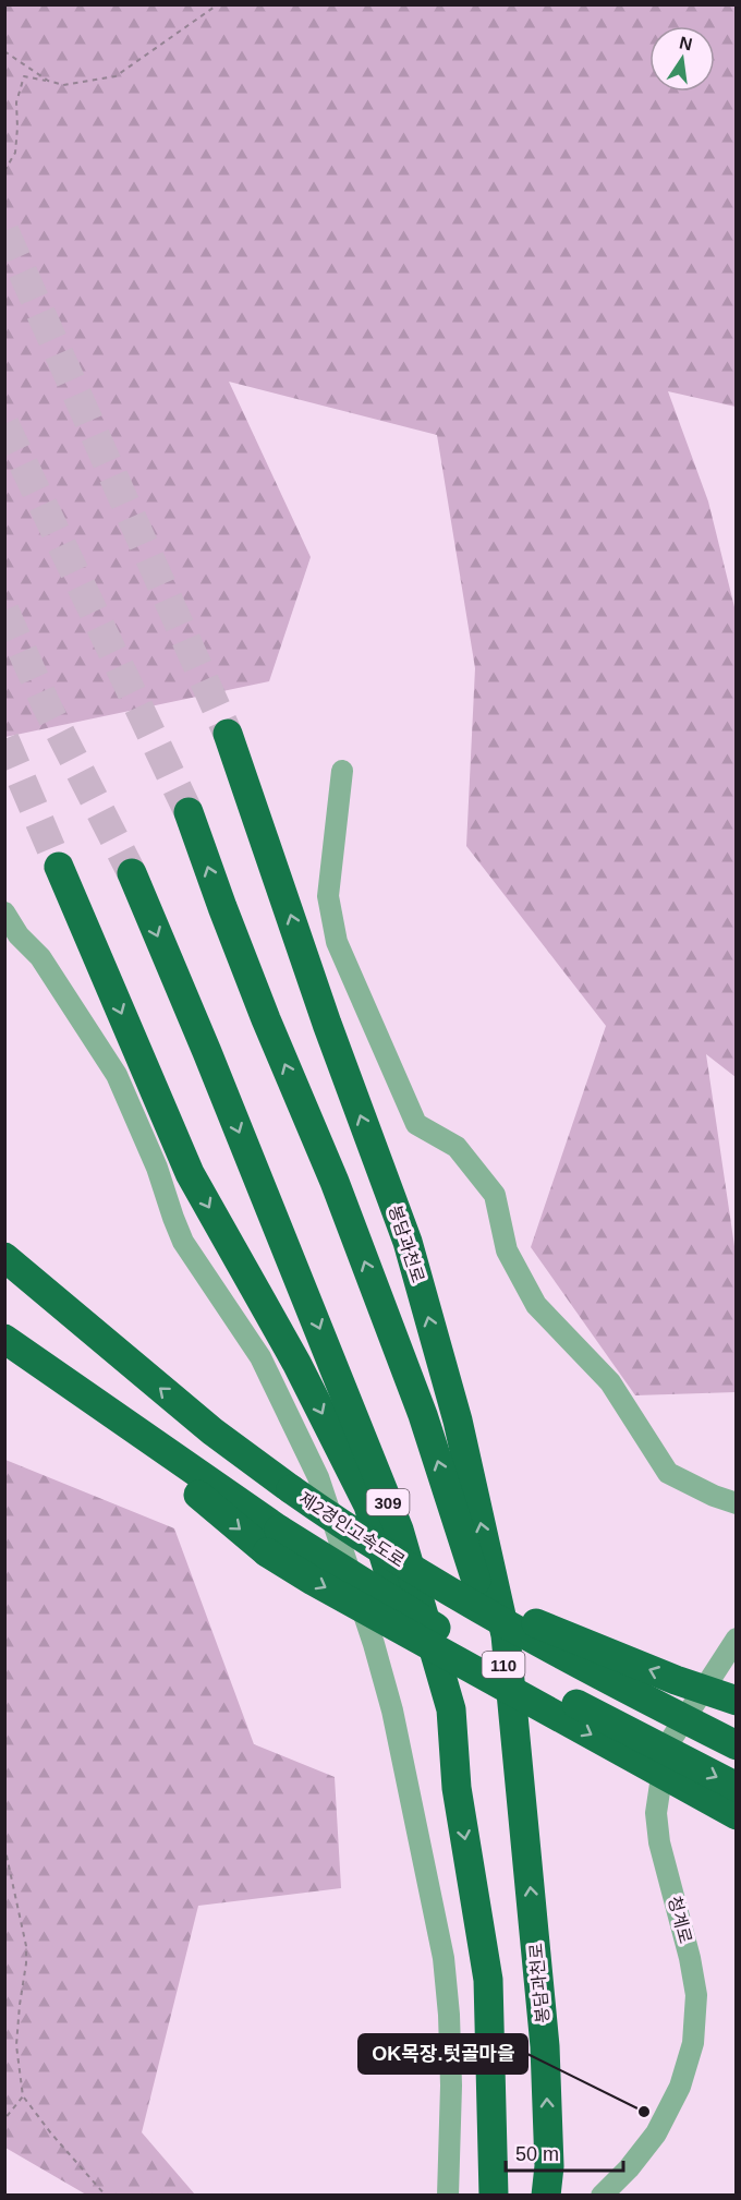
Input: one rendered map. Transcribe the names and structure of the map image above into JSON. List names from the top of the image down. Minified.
{"streets":{"highway":["봉담과천로","309","제2경인고속도로","110"],"street":["청계로"]},"places":["OK목장.텃골마을"],"scale_bar":"50 m","north":"top"}
